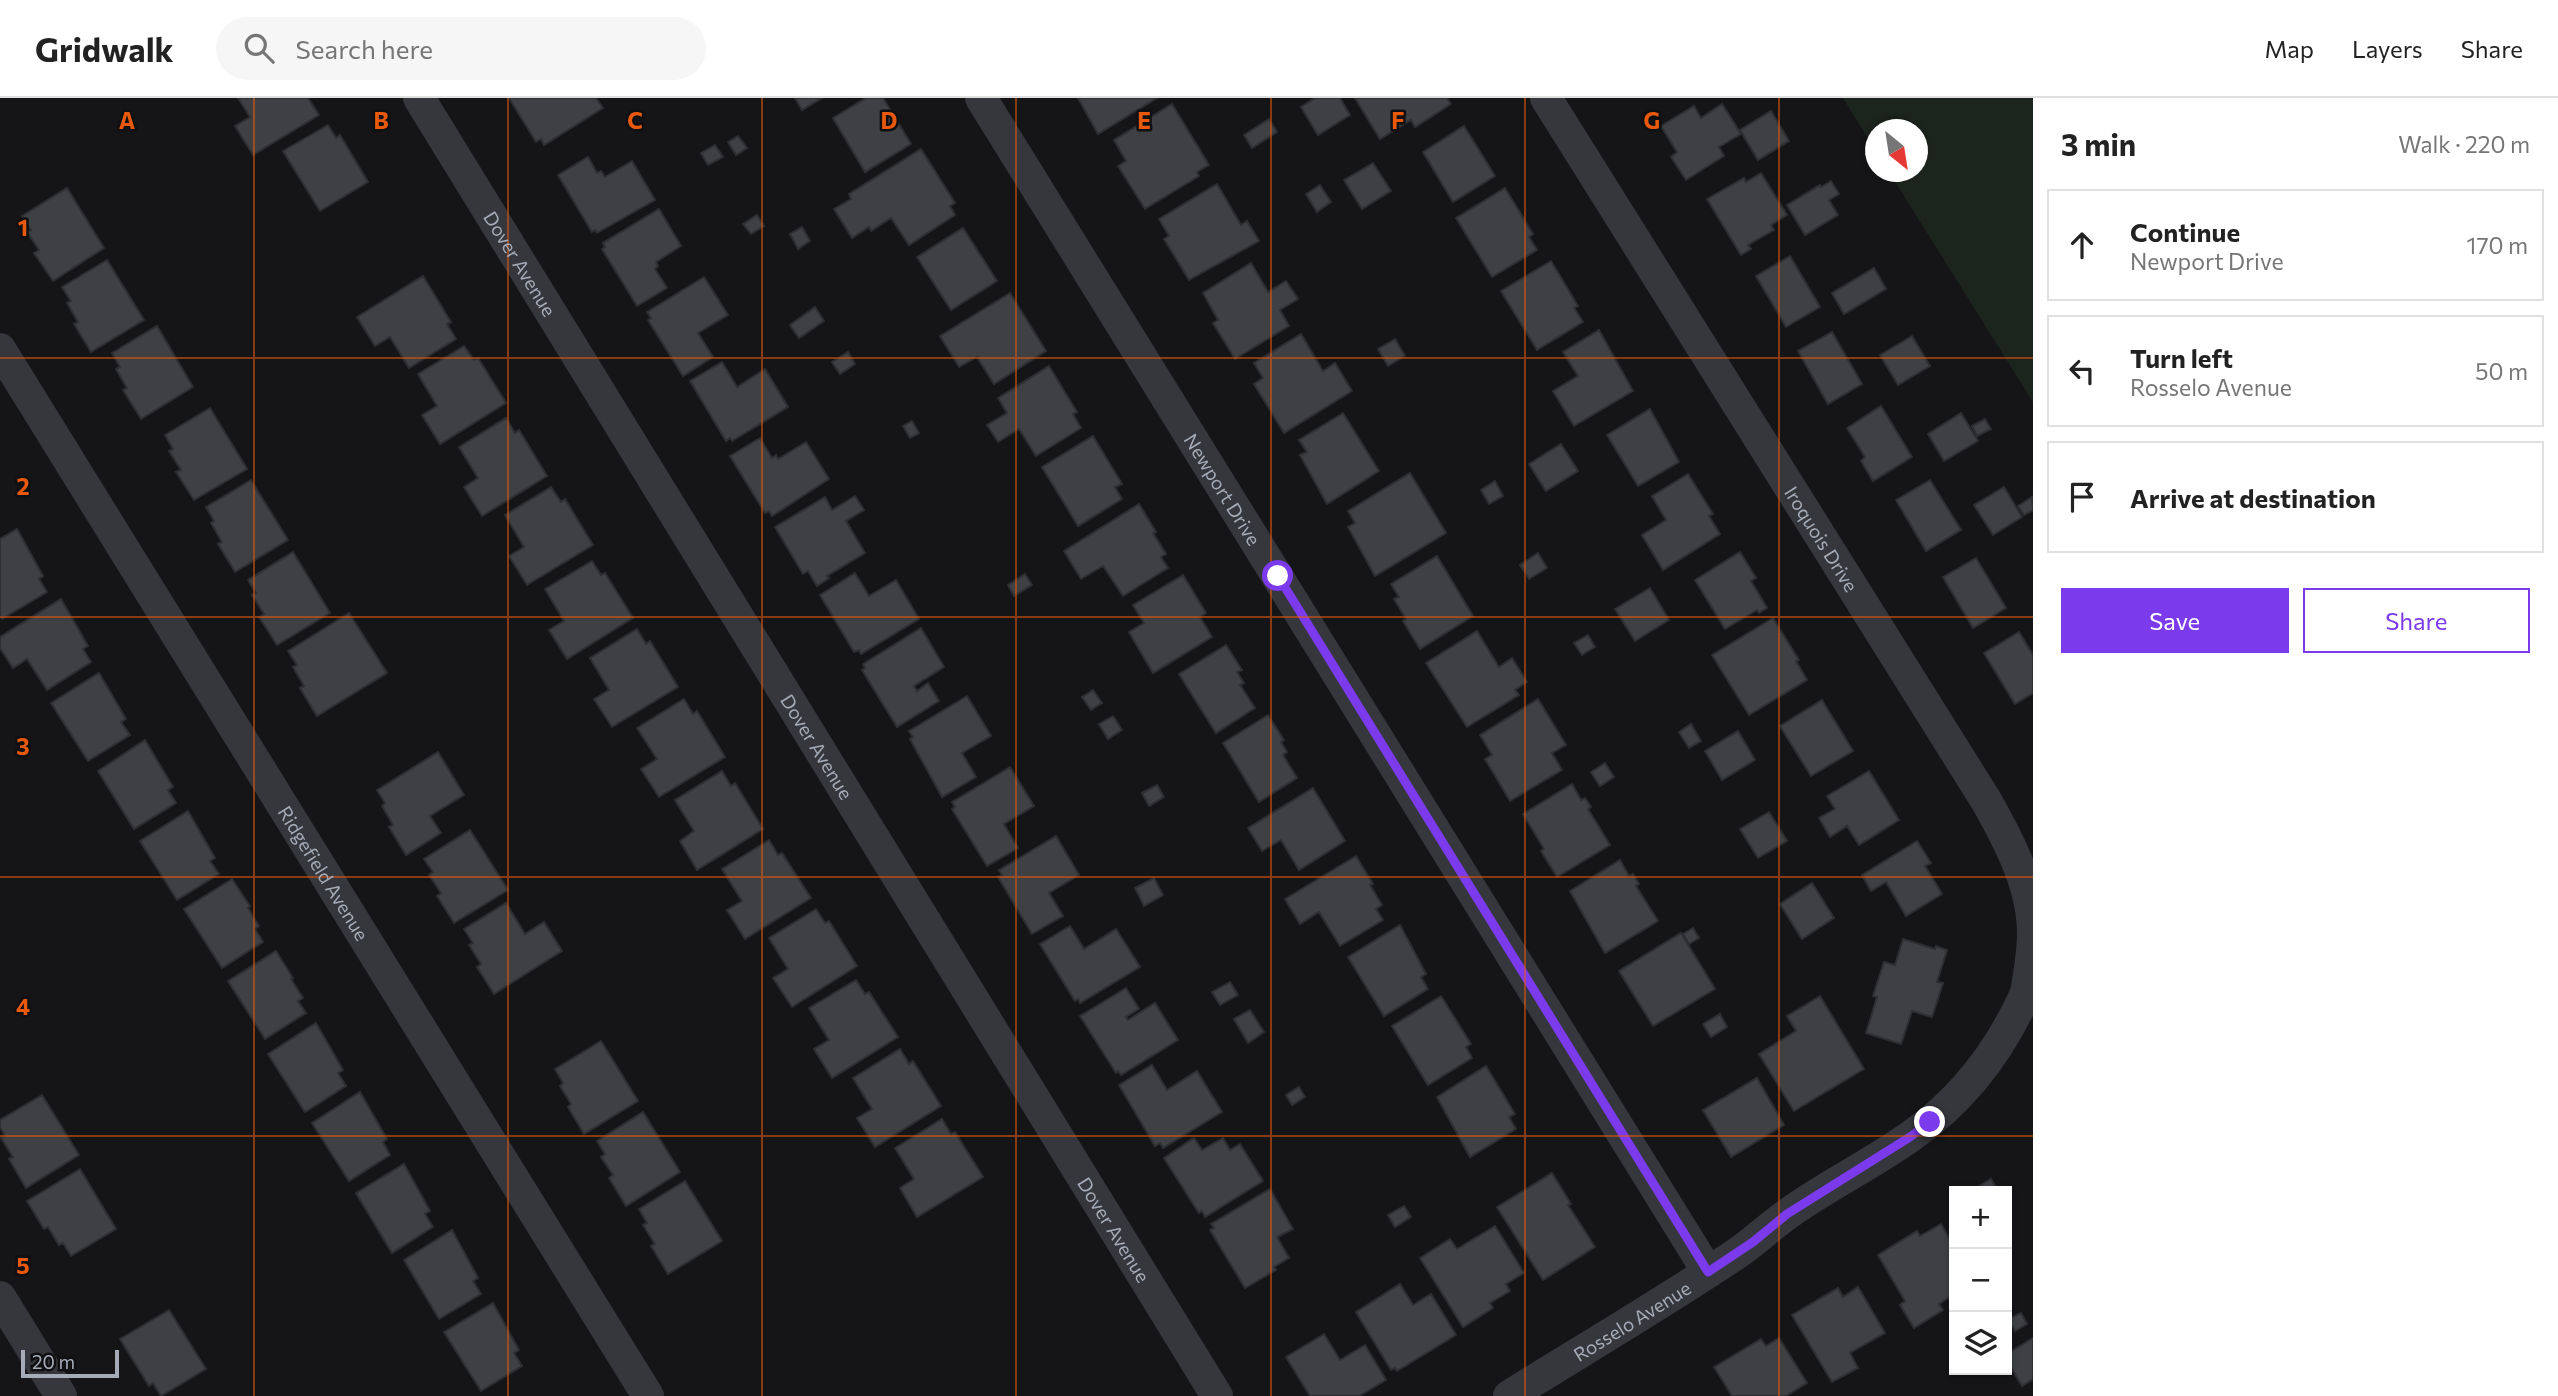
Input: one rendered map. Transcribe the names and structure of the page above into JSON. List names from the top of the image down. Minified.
{"streets":{"street":["Dover Avenue","Newport Drive","Iroquois Drive","Ridgefield Avenue","Rosselo Avenue"]},"crossings":[["Newport Drive","Rosselo Avenue"],["Iroquois Drive","Rosselo Avenue"]],"scale_bar":"20 m","north":"bottom right","page":{"header":"Gridwalk","search":"Search here","nav":["Map","Layers","Share"],"heading":["3 min","Walk · 220 m"],"list":[["Continue","Newport Drive","170 m"],["Turn left","Rosselo Avenue","50 m"],"Arrive at destination"],"buttons":["Save","Share"],"map_buttons":["+","−"],"scale":"20 m"},"grid":{"columns":["A","B","C","D","E","F","G"],"rows":["1","2","3","4","5"]}}
